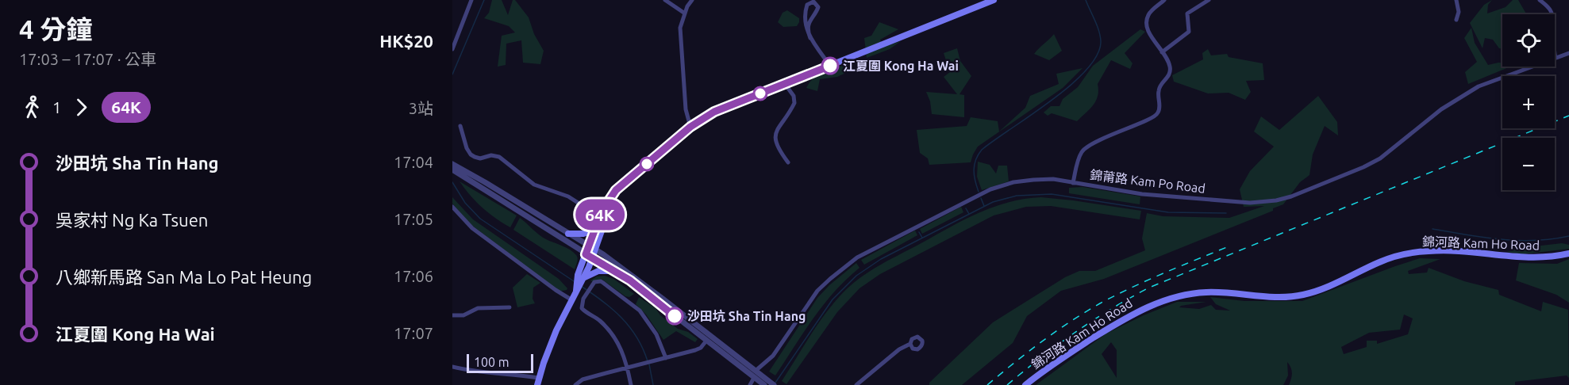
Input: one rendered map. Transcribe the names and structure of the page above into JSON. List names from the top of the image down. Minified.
{"streets":{"main road":["錦河路 Kam Ho Road"],"street":["錦莆路 Kam Po Road"]},"places":["江夏圍 Kong Ha Wai","沙田坑 Sha Tin Hang"],"lines":["bus line 64K"],"scale_bar":"100 m","page":{"heading":["4 分鐘","17:03 – 17:07 · 公車","HK$20"],"on_map":"64K","map_buttons":["+","−"],"legs":["1","64K","3站"],"list":[{"name":"沙田坑 Sha Tin Hang","value":"17:04"},{"name":"吳家村 Ng Ka Tsuen","value":"17:05"},{"name":"八鄉新馬路 San Ma Lo Pat Heung","value":"17:06"},{"name":"江夏圍 Kong Ha Wai","value":"17:07"}],"scale":"100 m"}}
